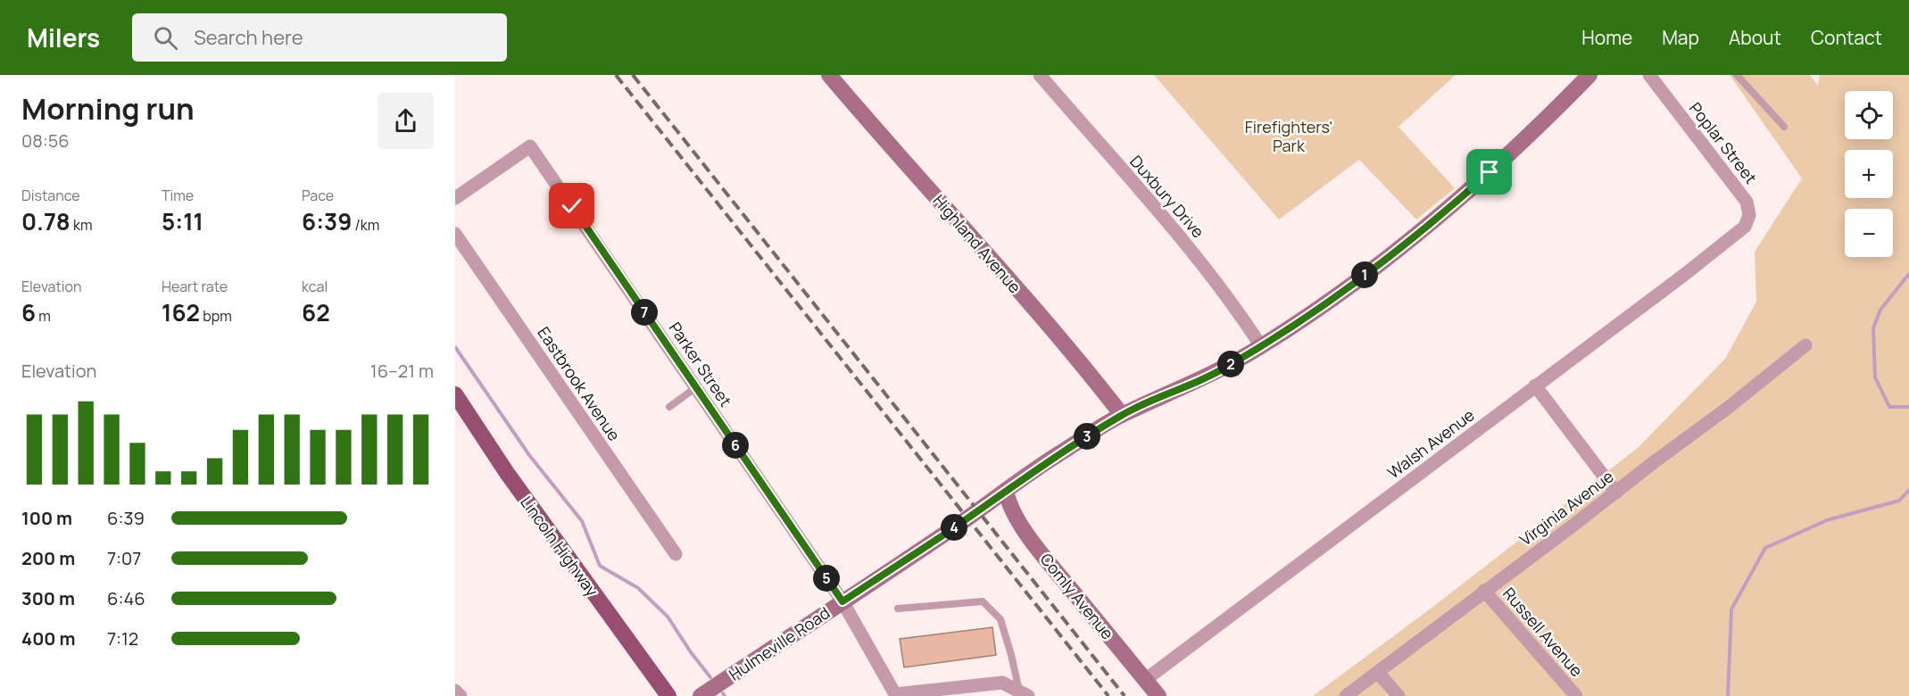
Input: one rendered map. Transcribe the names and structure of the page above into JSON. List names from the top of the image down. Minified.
{"streets":{"main road":["Lincoln Highway"],"street":["Poplar Street","Duxbury Drive","Highland Avenue","Parker Street","Eastbrook Avenue","Walsh Avenue","Virginia Avenue","Comly Avenue","Russell Avenue","Hulmeville Road"]},"crossings":[["Poplar Street","Walsh Avenue"],["Duxbury Drive","Hulmeville Road"],["Highland Avenue","Hulmeville Road"],["Parker Street","Hulmeville Road"],["Walsh Avenue","Comly Avenue"],["Virginia Avenue","Russell Avenue"],["Comly Avenue","Hulmeville Road"]],"parks":["Firefighters' Park"],"page":{"header":"Milers","search":"Search here","nav":["Home","Map","About","Contact"],"heading":["Morning run","08:56"],"map_buttons":["+","−"],"stats":[["Distance","0.78 km"],["Time","5:11"],["Pace","6:39 /km"],["Elevation","6 m"],["Heart rate","162 bpm"],["kcal","62"]],"pins":["1","7","2","3","6","4","5"],"chart":["Elevation","16–21 m"],"list":[{"name":"100 m","note":"6:39"},{"name":"200 m","note":"7:07"},{"name":"300 m","note":"6:46"},{"name":"400 m","note":"7:12"}]}}
